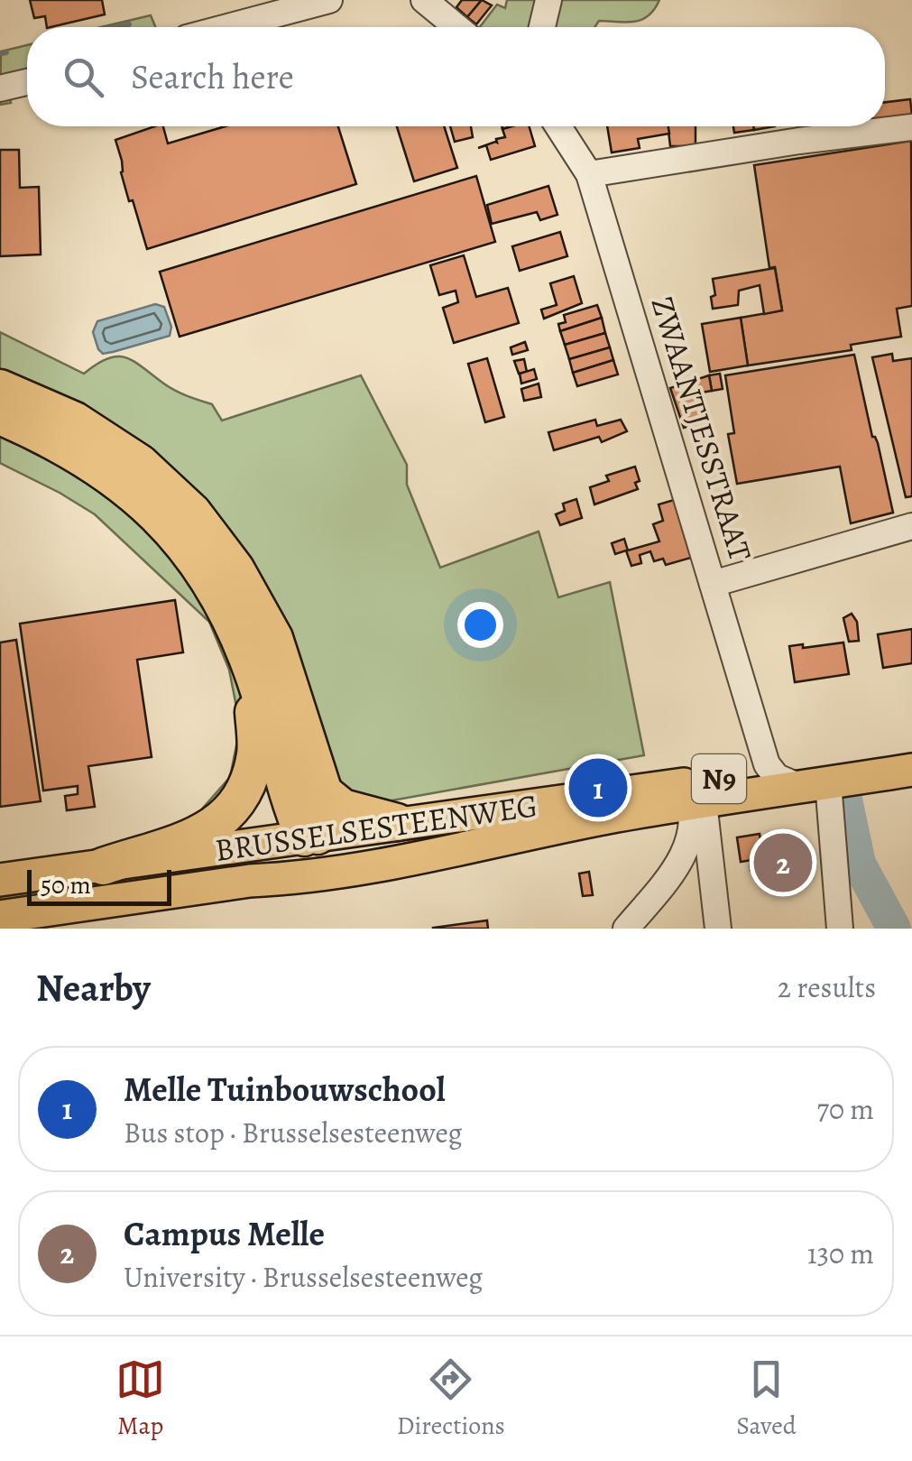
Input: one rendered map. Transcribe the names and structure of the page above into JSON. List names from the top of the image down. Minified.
{"streets":{"main road":["N9","BRUSSELSESTEENWEG"],"street":["ZWAANTJESSTRAAT"]},"crossings":[["ZWAANTJESSTRAAT","BRUSSELSESTEENWEG"]],"scale_bar":"50 m","page":{"search":"Search here","pins":["1","2"],"scale":"50 m","heading":["Nearby","2 results"],"list":[{"mark":"1","name":"Melle Tuinbouwschool","note":"Bus stop · Brusselsesteenweg","value":"70 m"},{"mark":"2","name":"Campus Melle","note":"University · Brusselsesteenweg","value":"130 m"}],"nav":["Map","Directions","Saved"]}}
